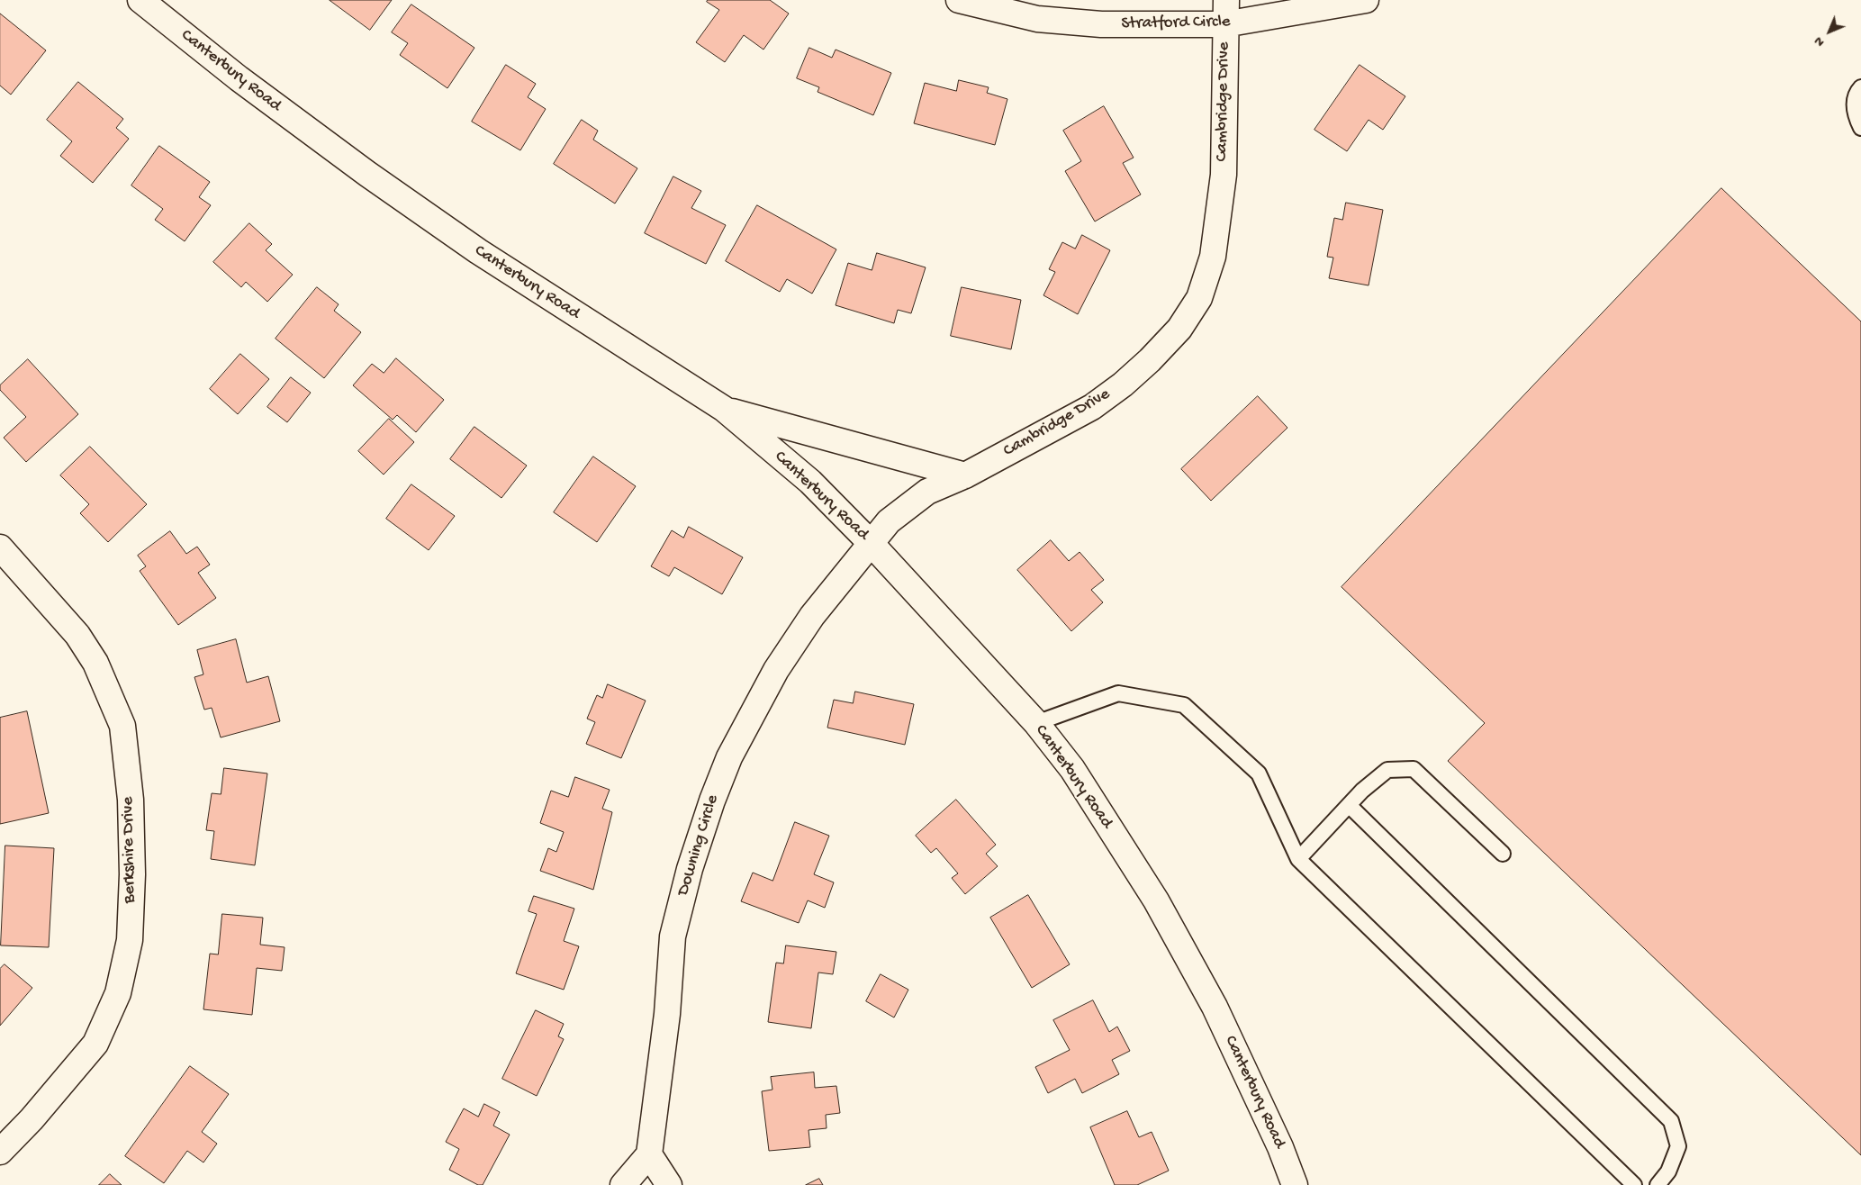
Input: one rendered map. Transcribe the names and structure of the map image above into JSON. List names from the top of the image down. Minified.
{"streets":{"street":["Stratford Circle","Canterbury Road","Cambridge Drive","Downing Circle","Berkshire Drive"]},"crossings":[["Stratford Circle","Cambridge Drive"],["Canterbury Road","Cambridge Drive"],["Canterbury Road","Downing Circle"],["Cambridge Drive","Downing Circle"]],"north":"bottom left"}
